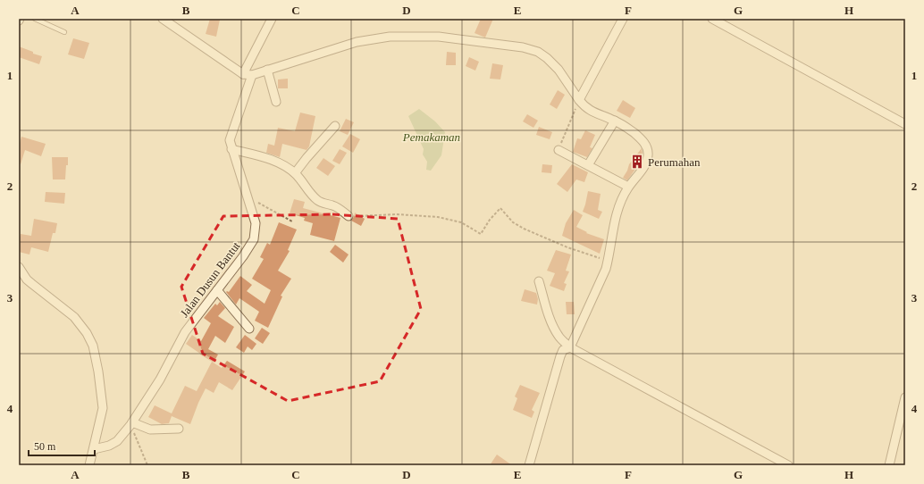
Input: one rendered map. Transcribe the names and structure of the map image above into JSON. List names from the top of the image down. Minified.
{"streets":{"street":["Jalan Dusun Bantut"]},"parks":["Pemakaman"],"places":{"building":["Perumahan"]},"scale_bar":"50 m","grid":{"columns":["A","B","C","D","E","F","G","H"],"rows":["1","2","3","4"]}}
